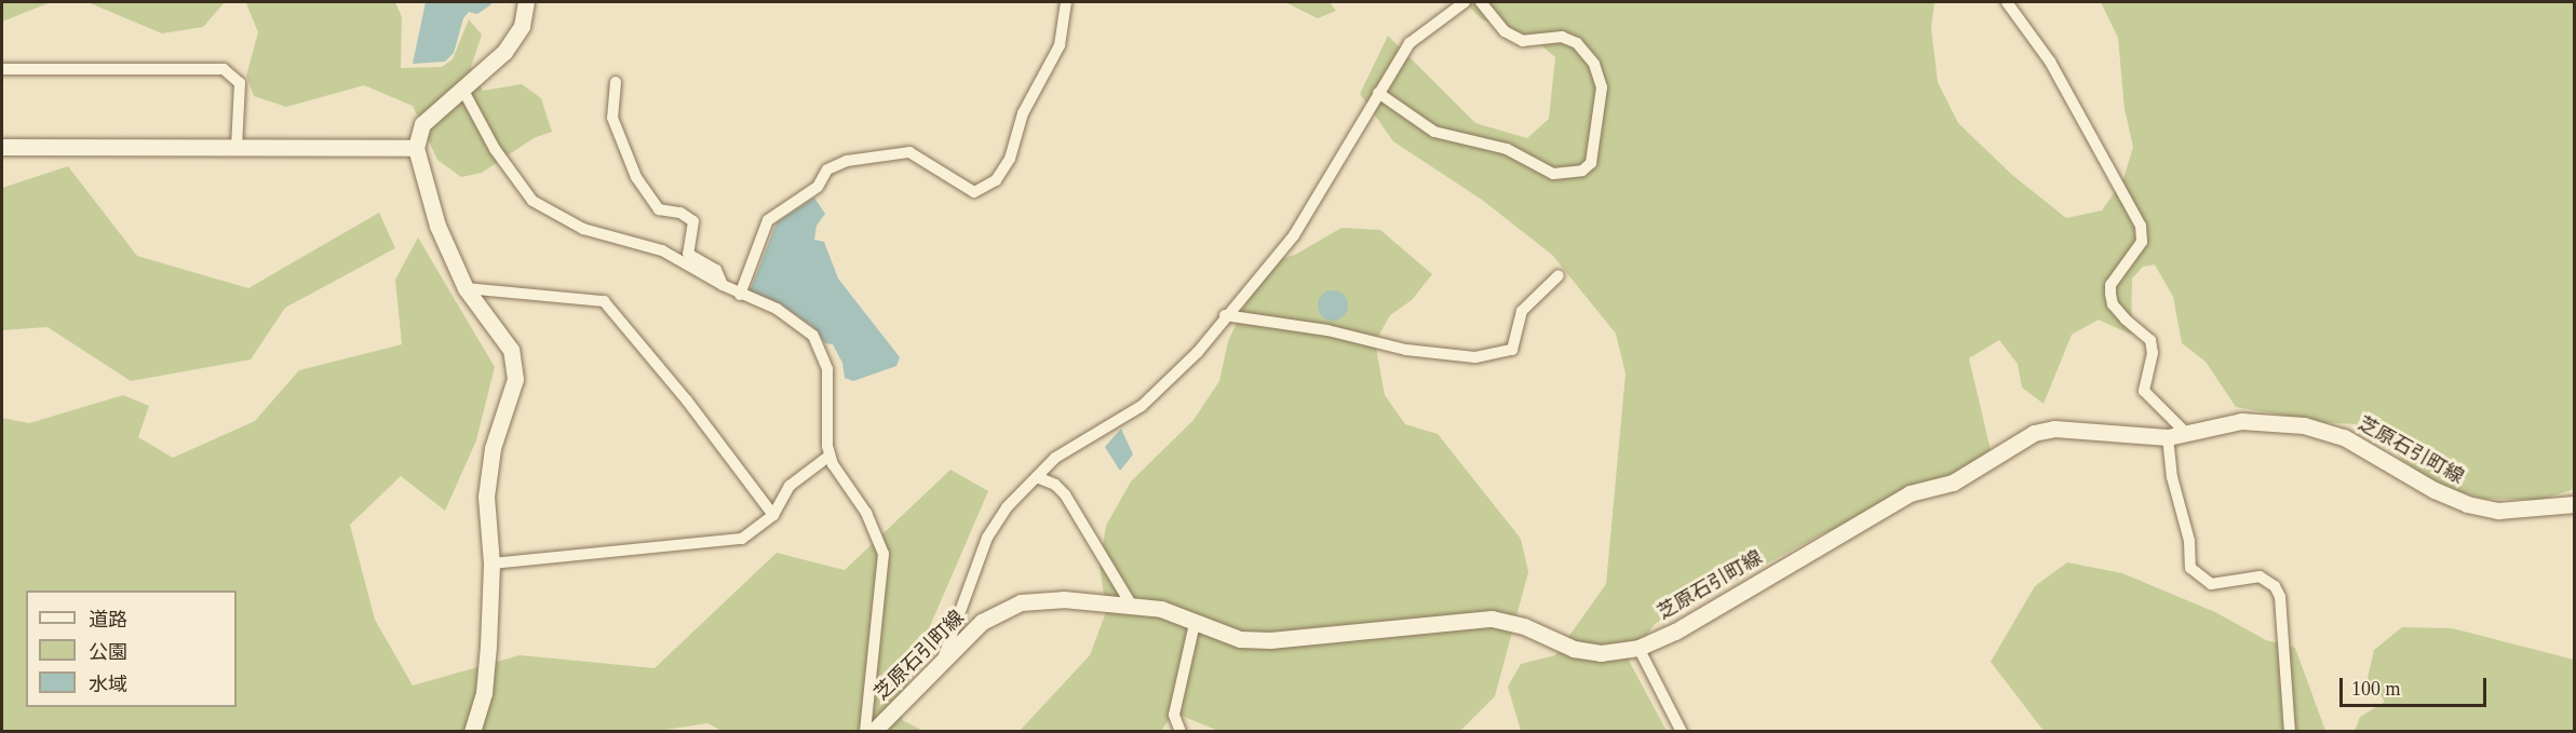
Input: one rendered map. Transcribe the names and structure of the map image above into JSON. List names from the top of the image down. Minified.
{"streets":{"main road":["芝原石引町線"]},"legend":["道路","公園","水域"],"scale_bar":"100 m"}
